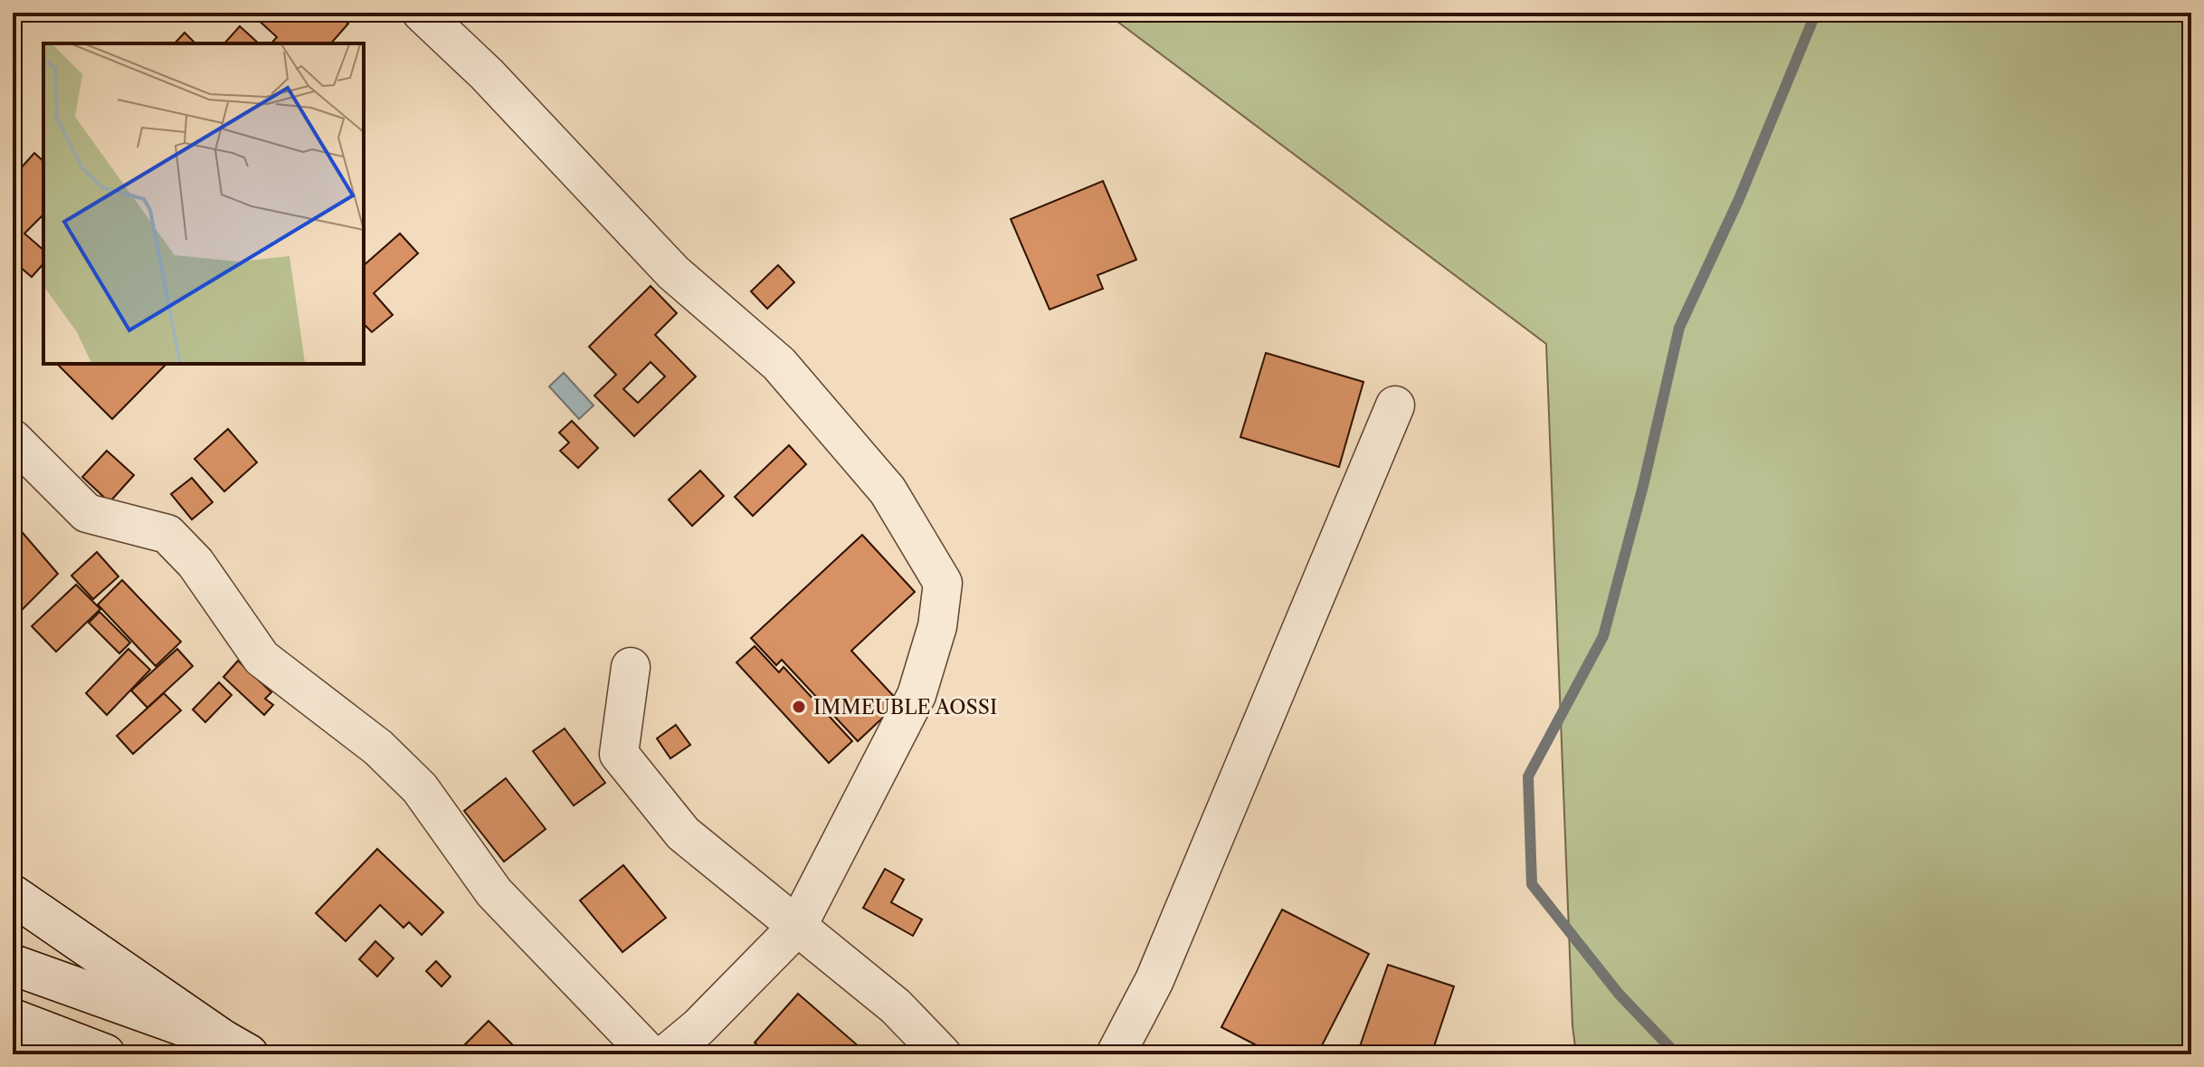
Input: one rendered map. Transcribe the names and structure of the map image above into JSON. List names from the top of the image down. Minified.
{"places":["IMMEUBLE AOSSI"]}
